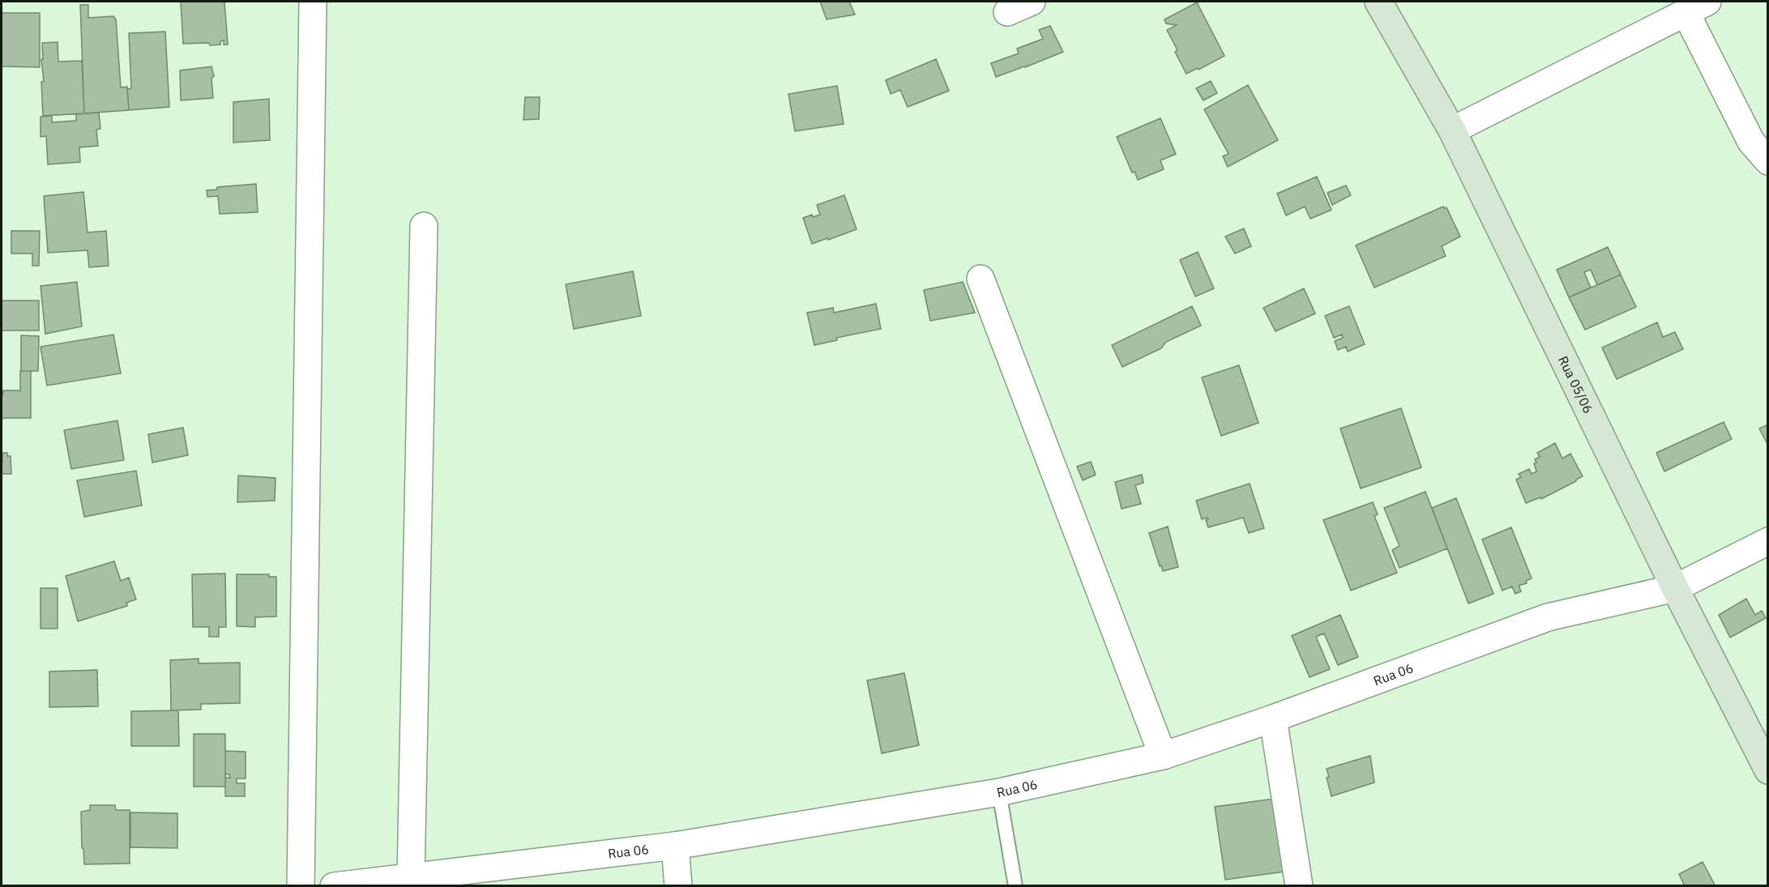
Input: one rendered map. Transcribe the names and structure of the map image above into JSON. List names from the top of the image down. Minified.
{"streets":{"street":["Rua 05/06","Rua 06"]},"crossings":[["Rua 05/06","Rua 06"]]}
